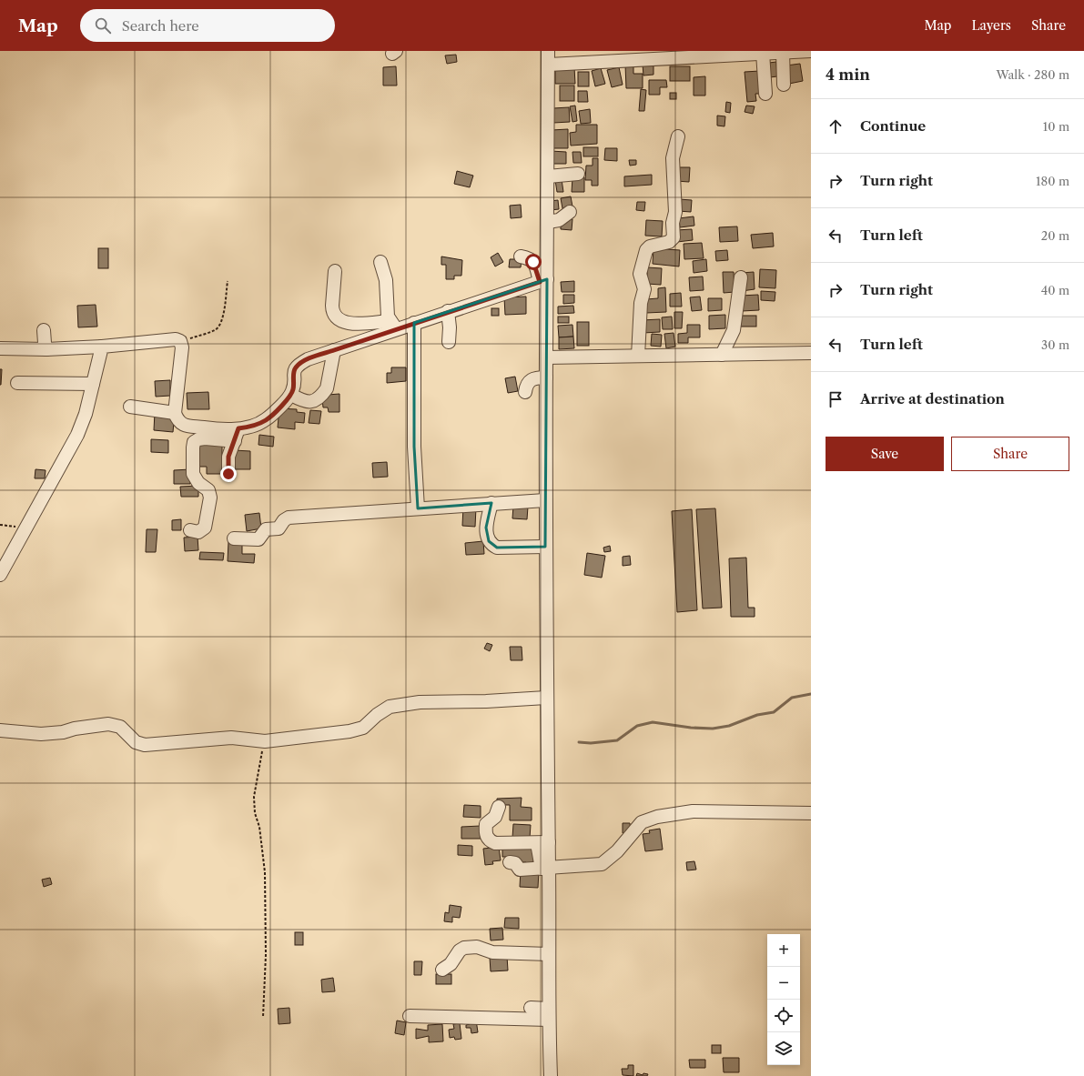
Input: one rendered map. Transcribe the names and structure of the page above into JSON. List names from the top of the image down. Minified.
{"page":{"header":"Map","search":"Search here","nav":["Map","Layers","Share"],"heading":["4 min","Walk · 280 m"],"list":[["Continue","10 m"],["Turn right","180 m"],["Turn left","20 m"],["Turn right","40 m"],["Turn left","30 m"],"Arrive at destination"],"buttons":["Save","Share"],"map_buttons":["+","−"]}}
